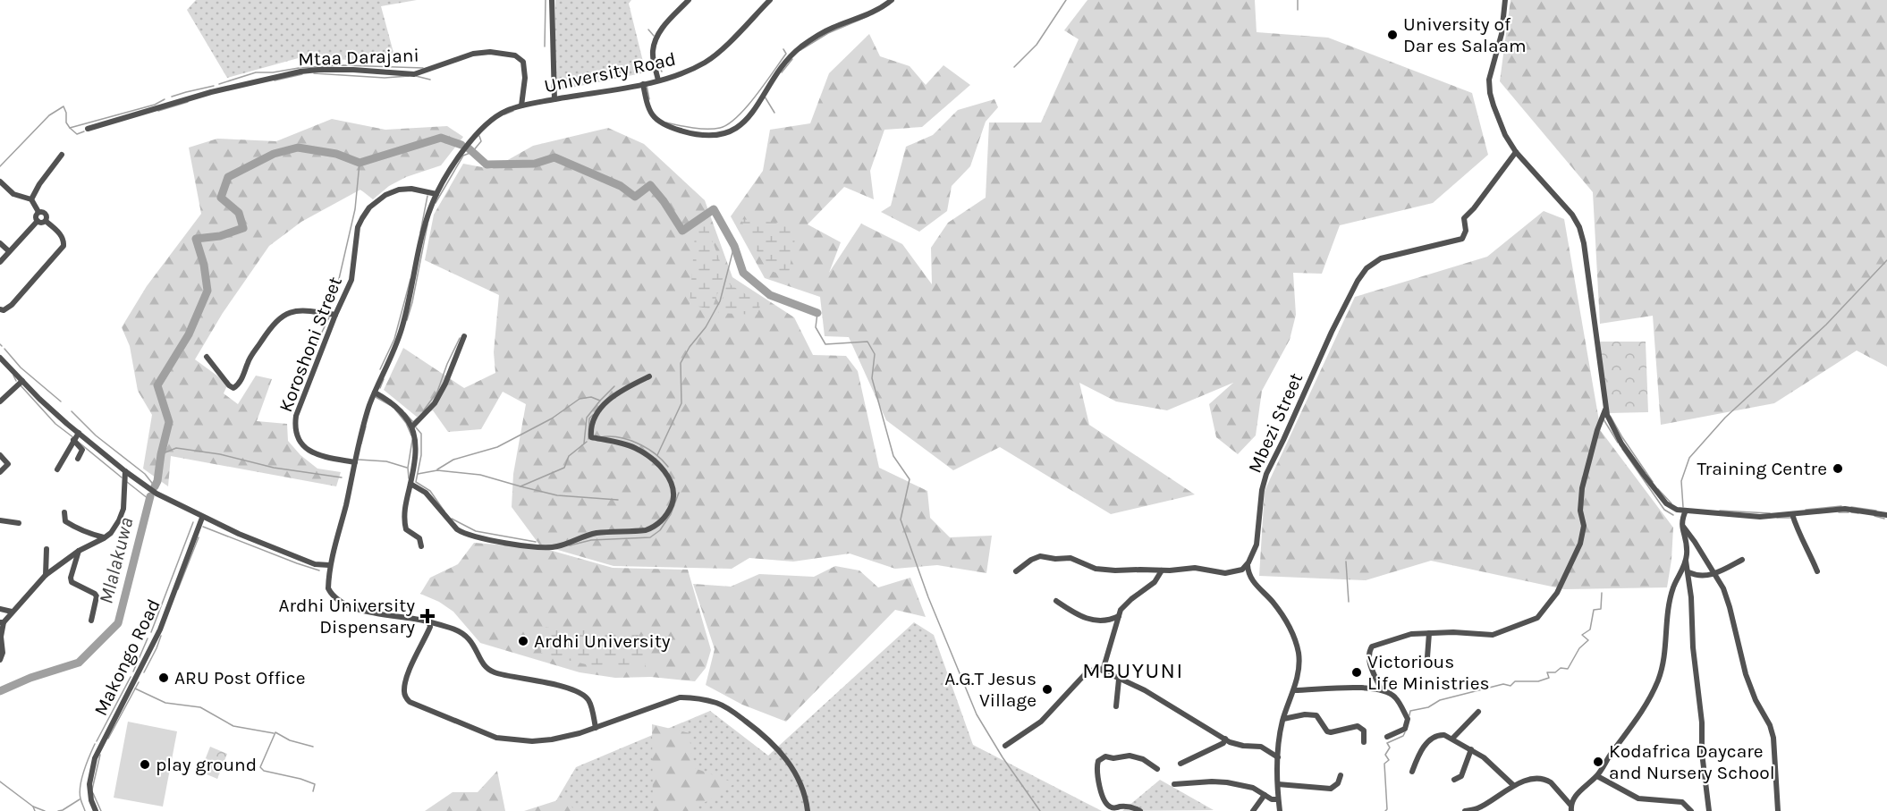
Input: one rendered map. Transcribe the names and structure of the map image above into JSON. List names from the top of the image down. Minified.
{"streets":{"street":["Mtaa Darajani","University Road","Koroshoni Street","Mbezi Street","Makongo Road"]},"crossings":[["Mtaa Darajani","University Road"],["University Road","Koroshoni Street"]],"districts":["MBUYUNI"],"water":["Mlalakuwa"],"places":{"other":["University of Dar es Salaam","Training Centre","Ardhi University","Victorious Life Ministries","ARU Post Office","A.G.T Jesus Village","Kodafrica Daycare and Nursery School","play ground"],"health":["Ardhi University Dispensary"]}}
